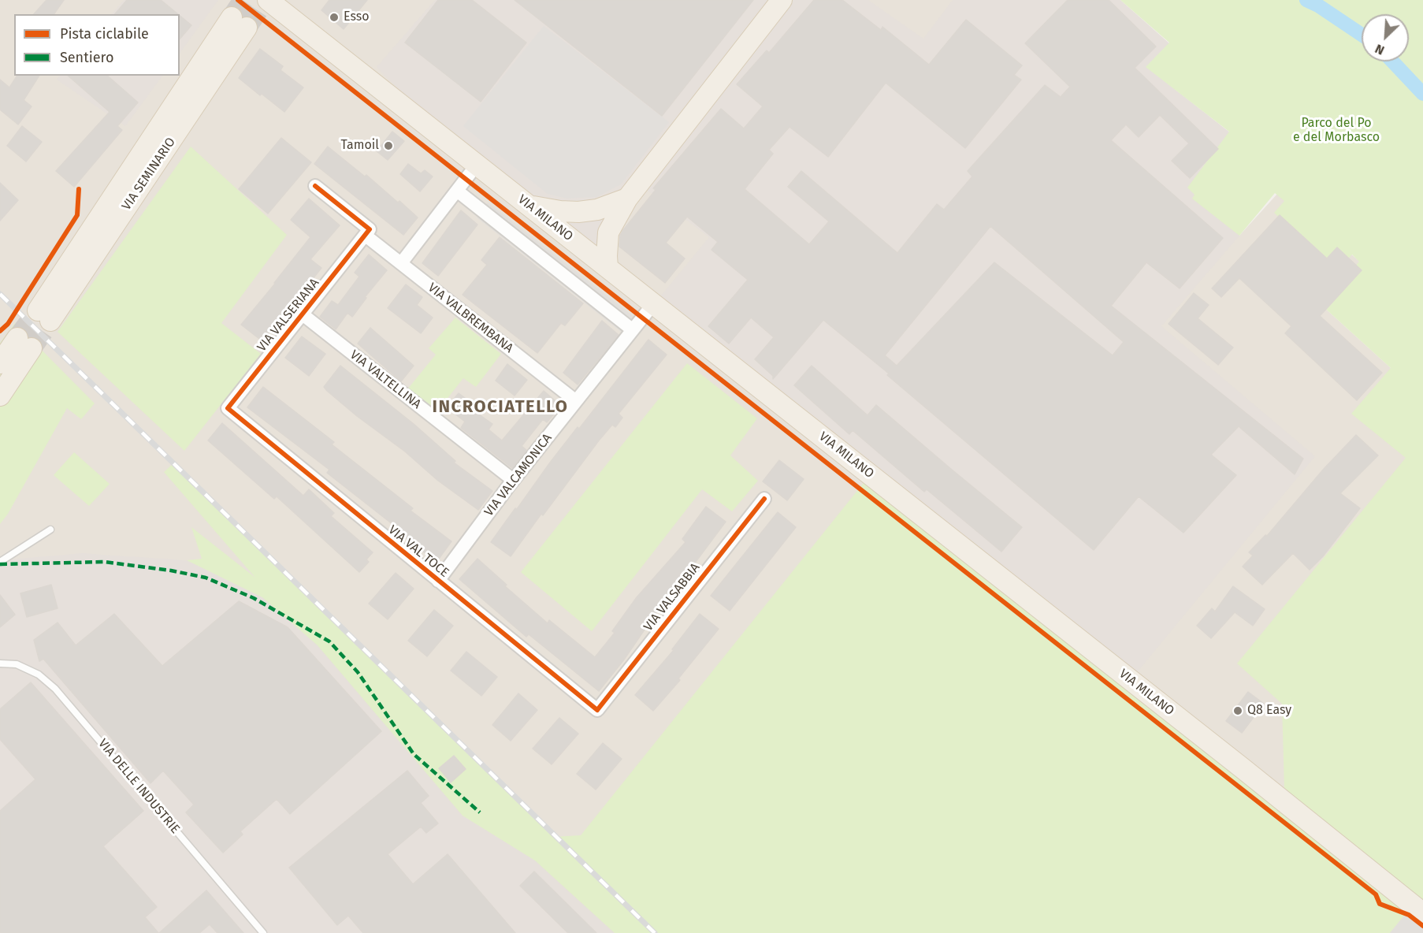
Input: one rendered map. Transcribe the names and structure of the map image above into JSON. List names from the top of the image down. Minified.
{"streets":{"main road":["VIA SEMINARIO","VIA MILANO"],"street":["VIA VALSERIANA","VIA VALBREMBANA","VIA VALTELLINA","VIA VALCAMONICA","VIA VAL TOCE","VIA VALSABBIA"],"lane":["VIA DELLE INDUSTRIE"]},"crossings":[["VIA MILANO","VIA VALCAMONICA"],["VIA VALSERIANA","VIA VALBREMBANA"],["VIA VALSERIANA","VIA VALTELLINA"],["VIA VALSERIANA","VIA VAL TOCE"],["VIA VALBREMBANA","VIA VALCAMONICA"],["VIA VALTELLINA","VIA VALCAMONICA"],["VIA VALCAMONICA","VIA VAL TOCE"],["VIA VAL TOCE","VIA VALSABBIA"]],"districts":["INCROCIATELLO"],"parks":["Parco del Po e del Morbasco"],"places":["Esso","Tamoil","Q8 Easy"],"legend":["Pista ciclabile","Sentiero"],"north":"bottom left"}
